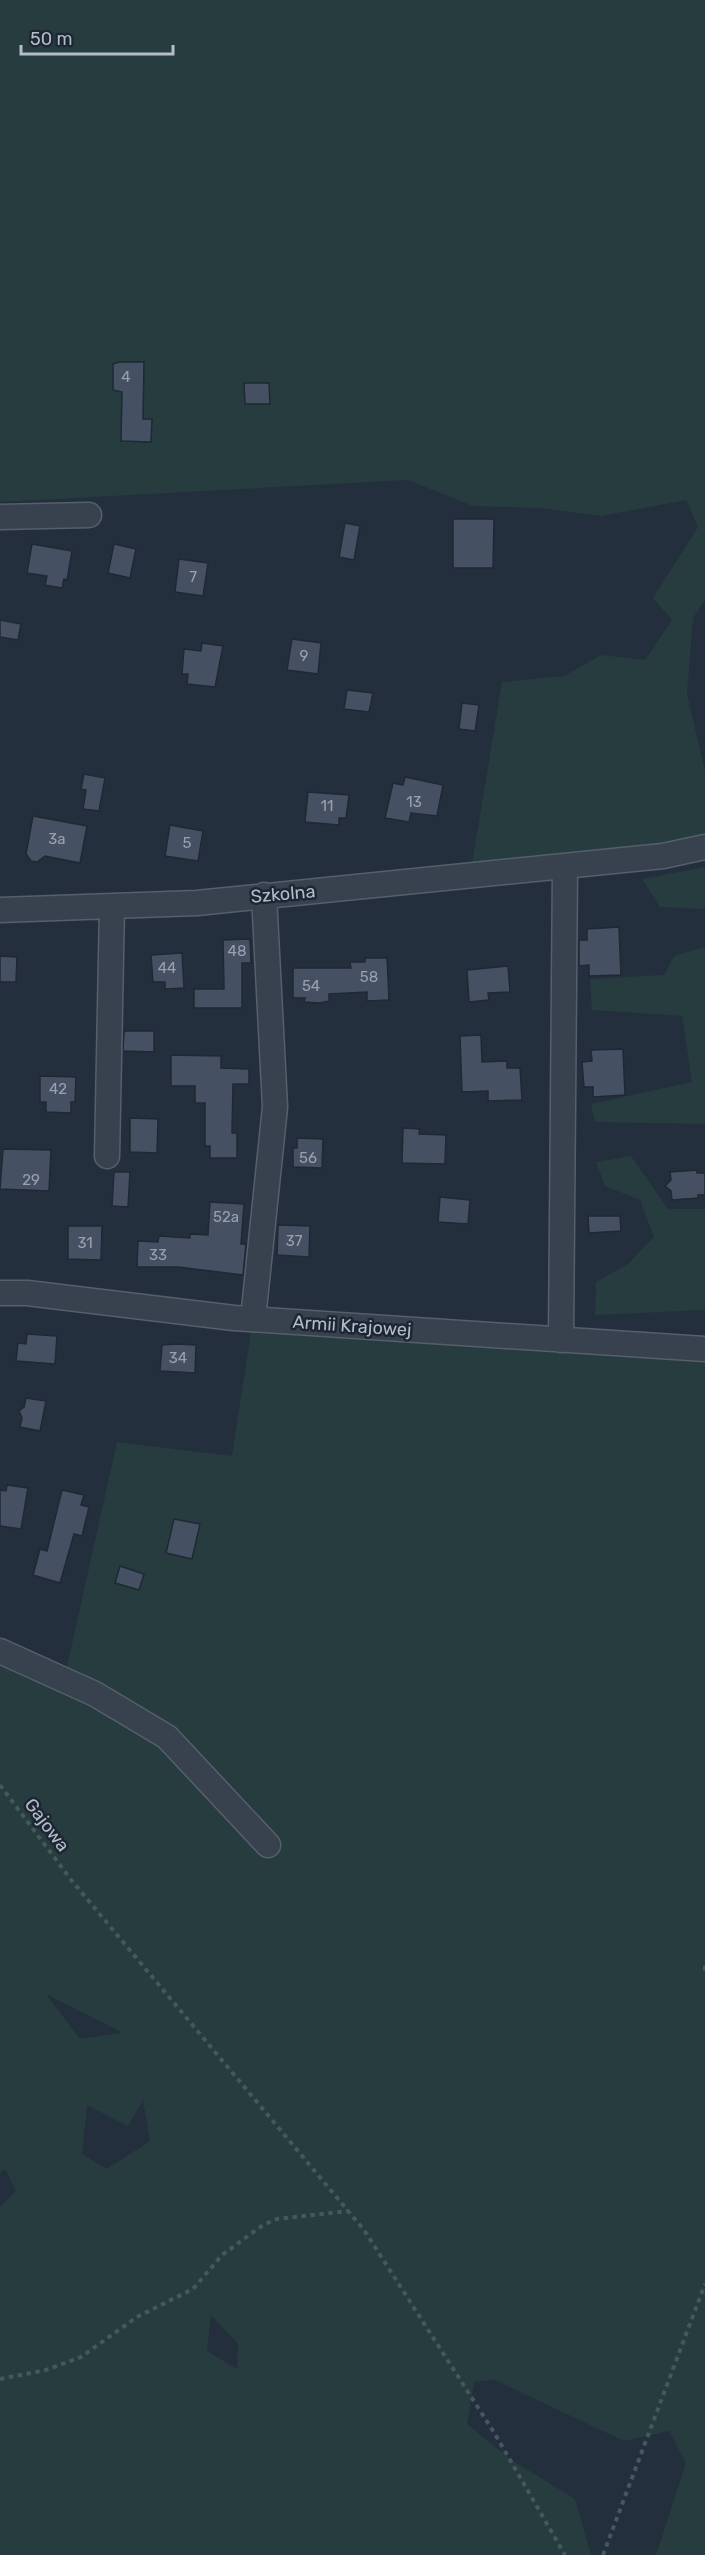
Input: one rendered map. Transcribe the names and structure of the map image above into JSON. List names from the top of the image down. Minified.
{"streets":{"street":["Szkolna","Armii Krajowej"],"path":["Gajowa"]},"house_numbers":["4","7","9","13","11","3a","5","48","44","58","54","42","56","29","52a","37","31","33","34"],"scale_bar":"50 m"}
